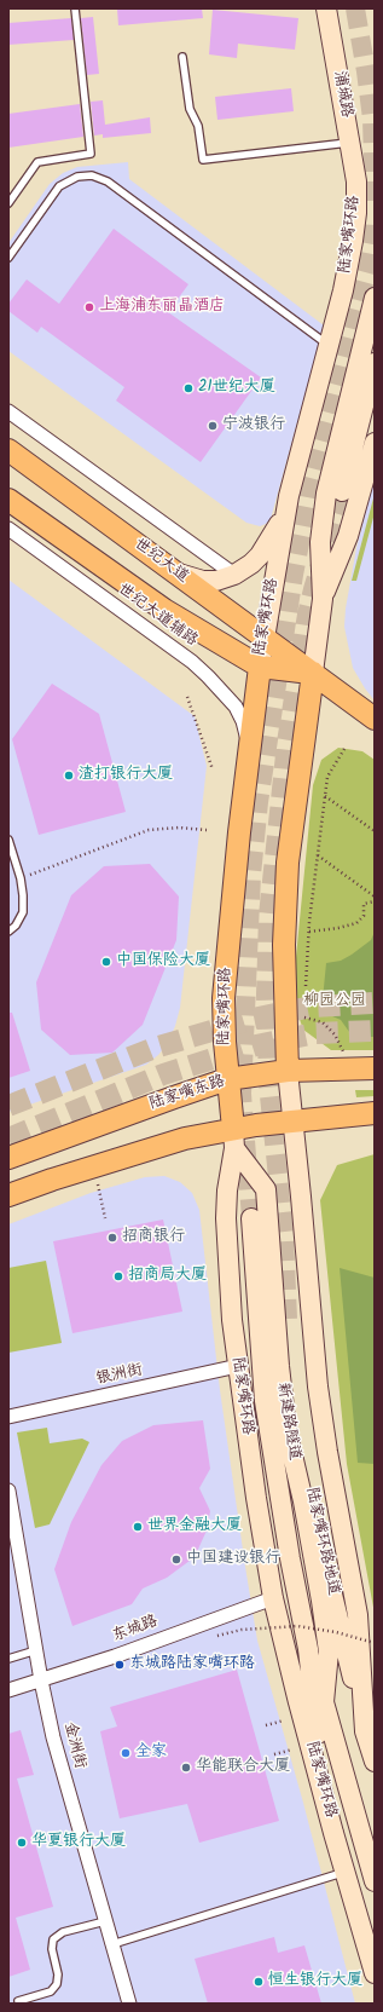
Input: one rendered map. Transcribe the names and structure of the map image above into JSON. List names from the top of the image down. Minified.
{"streets":{"main road":["浦城路","陆家嘴环路","世纪大道","陆家嘴东路","新建路隧道","陆家嘴环路地道"],"street":["世纪大道辅路","银洲街","东城路","金洲街"]},"crossings":[["浦城路","陆家嘴环路"],["陆家嘴环路","世纪大道"],["陆家嘴环路","世纪大道辅路"],["陆家嘴环路","陆家嘴东路"],["陆家嘴环路","银洲街"],["陆家嘴环路","新建路隧道"],["陆家嘴环路","东城路"],["东城路","金洲街"]],"parks":["柳园公园"],"places":["上海浦东丽晶酒店","21世纪大厦","宁波银行","渣打银行大厦","中国保险大厦","招商银行","招商局大厦","世界金融大厦","中国建设银行","东城路陆家嘴环路","全家","华能联合大厦","华夏银行大厦","恒生银行大厦"]}
